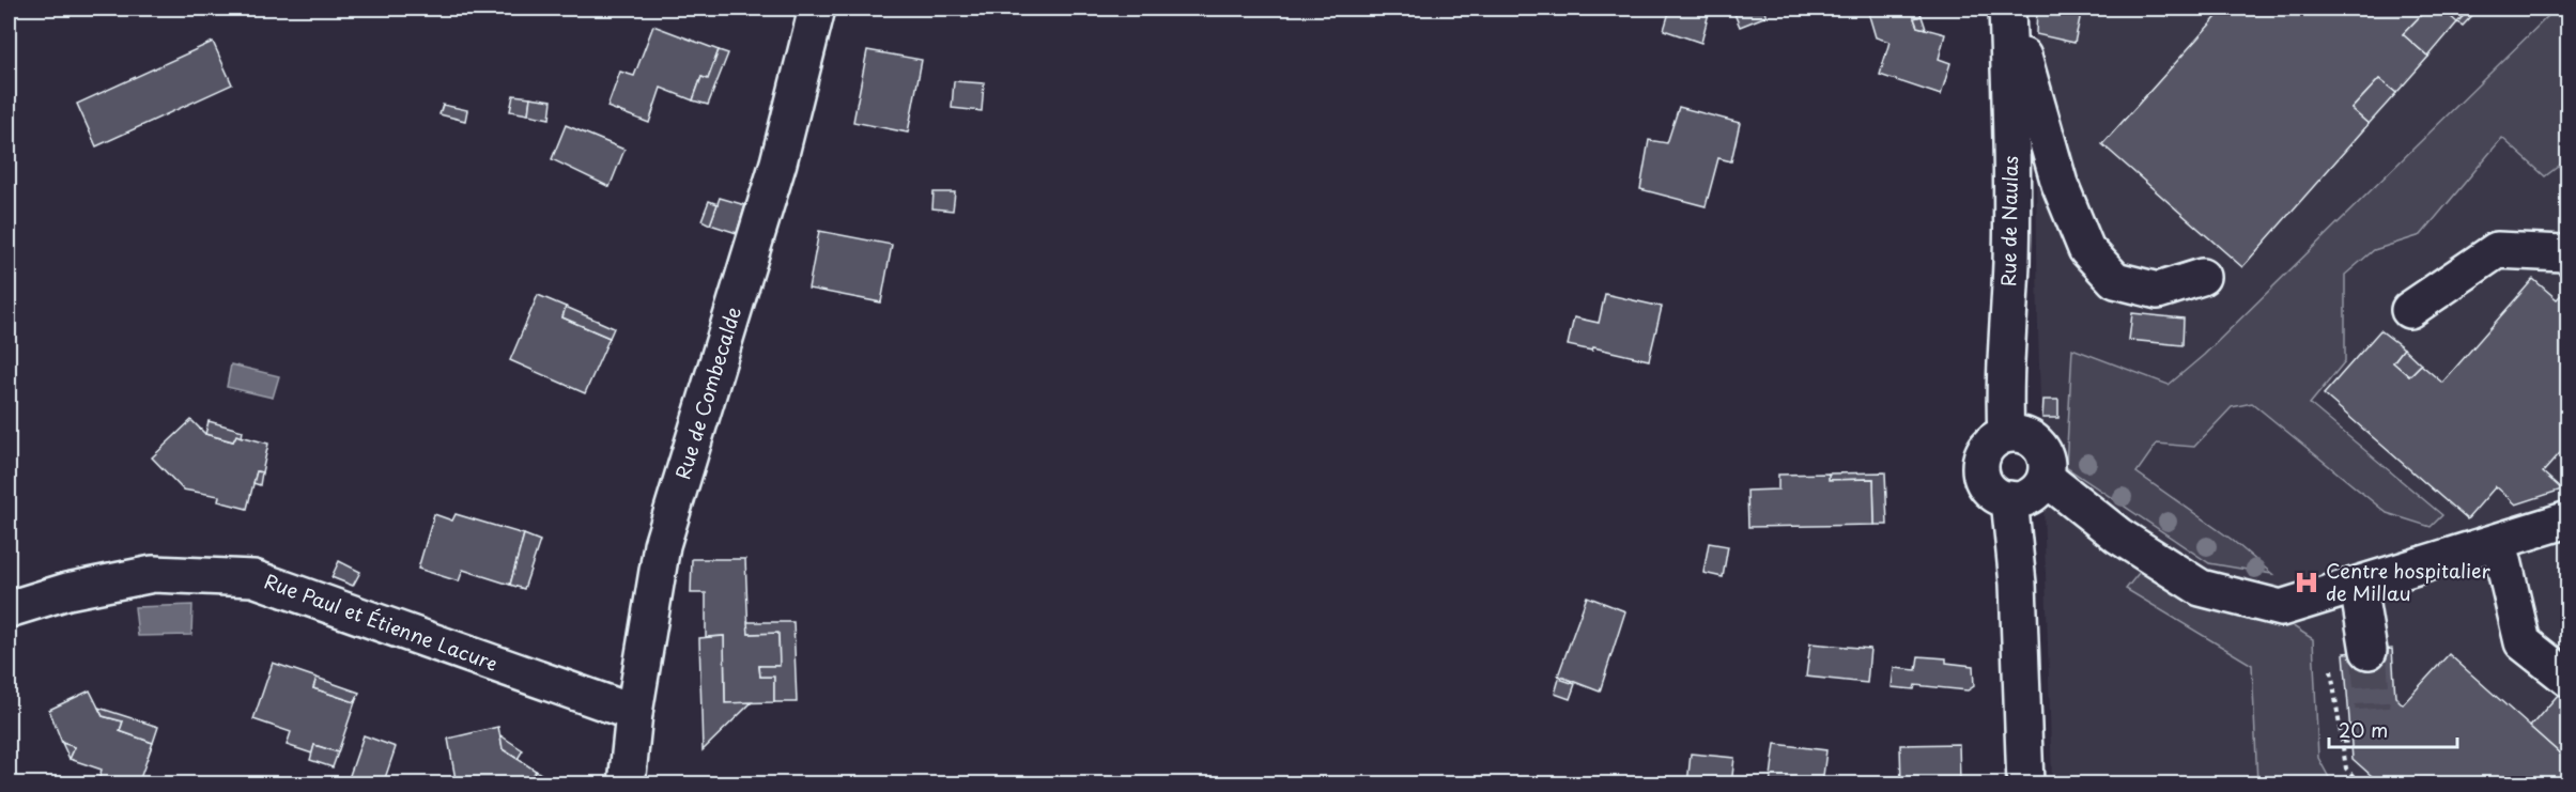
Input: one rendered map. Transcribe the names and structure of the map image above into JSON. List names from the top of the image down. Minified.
{"streets":{"street":["Rue de Naulas","Rue de Combecalde","Rue Paul et Étienne Lacure"]},"crossings":[["Rue de Combecalde","Rue Paul et Étienne Lacure"]],"places":{"hospital":["Centre hospitalier de Millau"]},"scale_bar":"20 m"}
